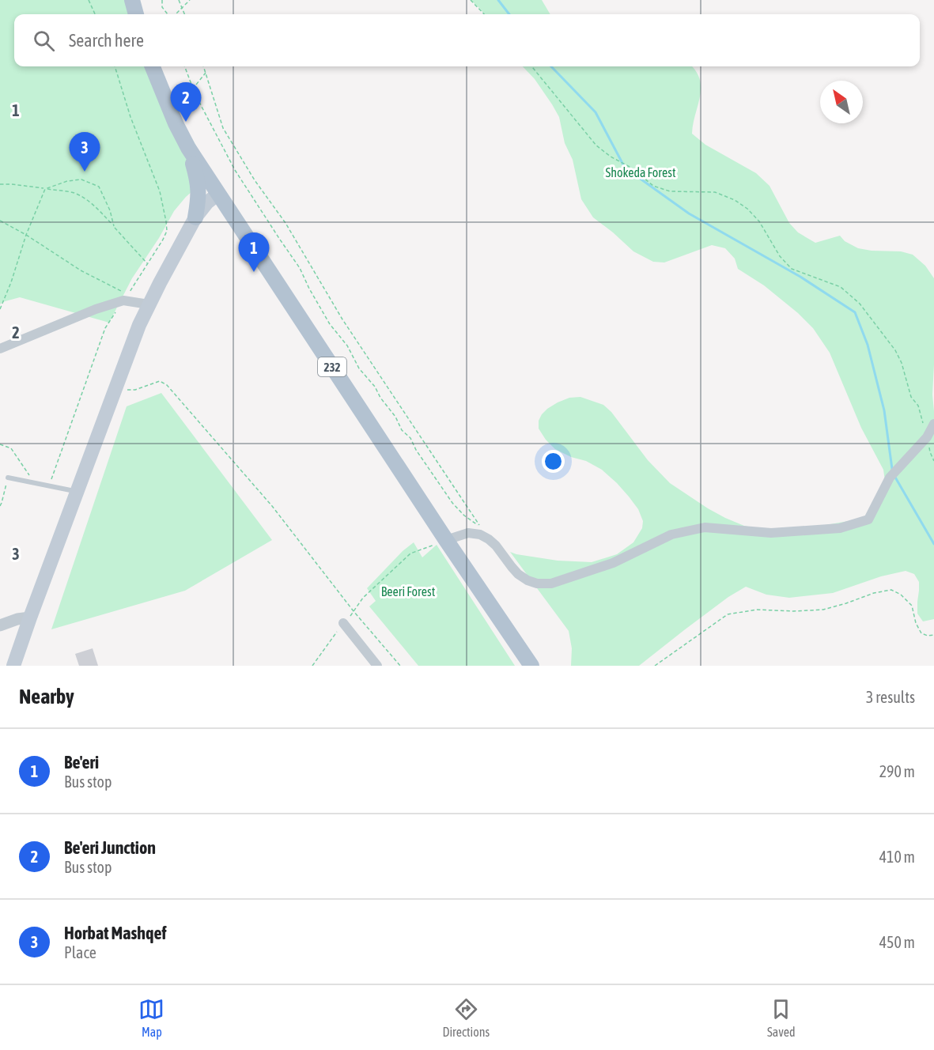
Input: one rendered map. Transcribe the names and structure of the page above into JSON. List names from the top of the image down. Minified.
{"streets":{"main road":["232"]},"parks":["Shokeda Forest","Beeri Forest"],"north":"top left","page":{"search":"Search here","pins":["2","3","1"],"heading":["Nearby","3 results"],"list":[{"mark":"1","name":"Be'eri","note":"Bus stop","value":"290 m"},{"mark":"2","name":"Be'eri Junction","note":"Bus stop","value":"410 m"},{"mark":"3","name":"Horbat Mashqef","note":"Place","value":"450 m"}],"nav":["Map","Directions","Saved"]},"grid":{"rows":["1","2","3"]}}
